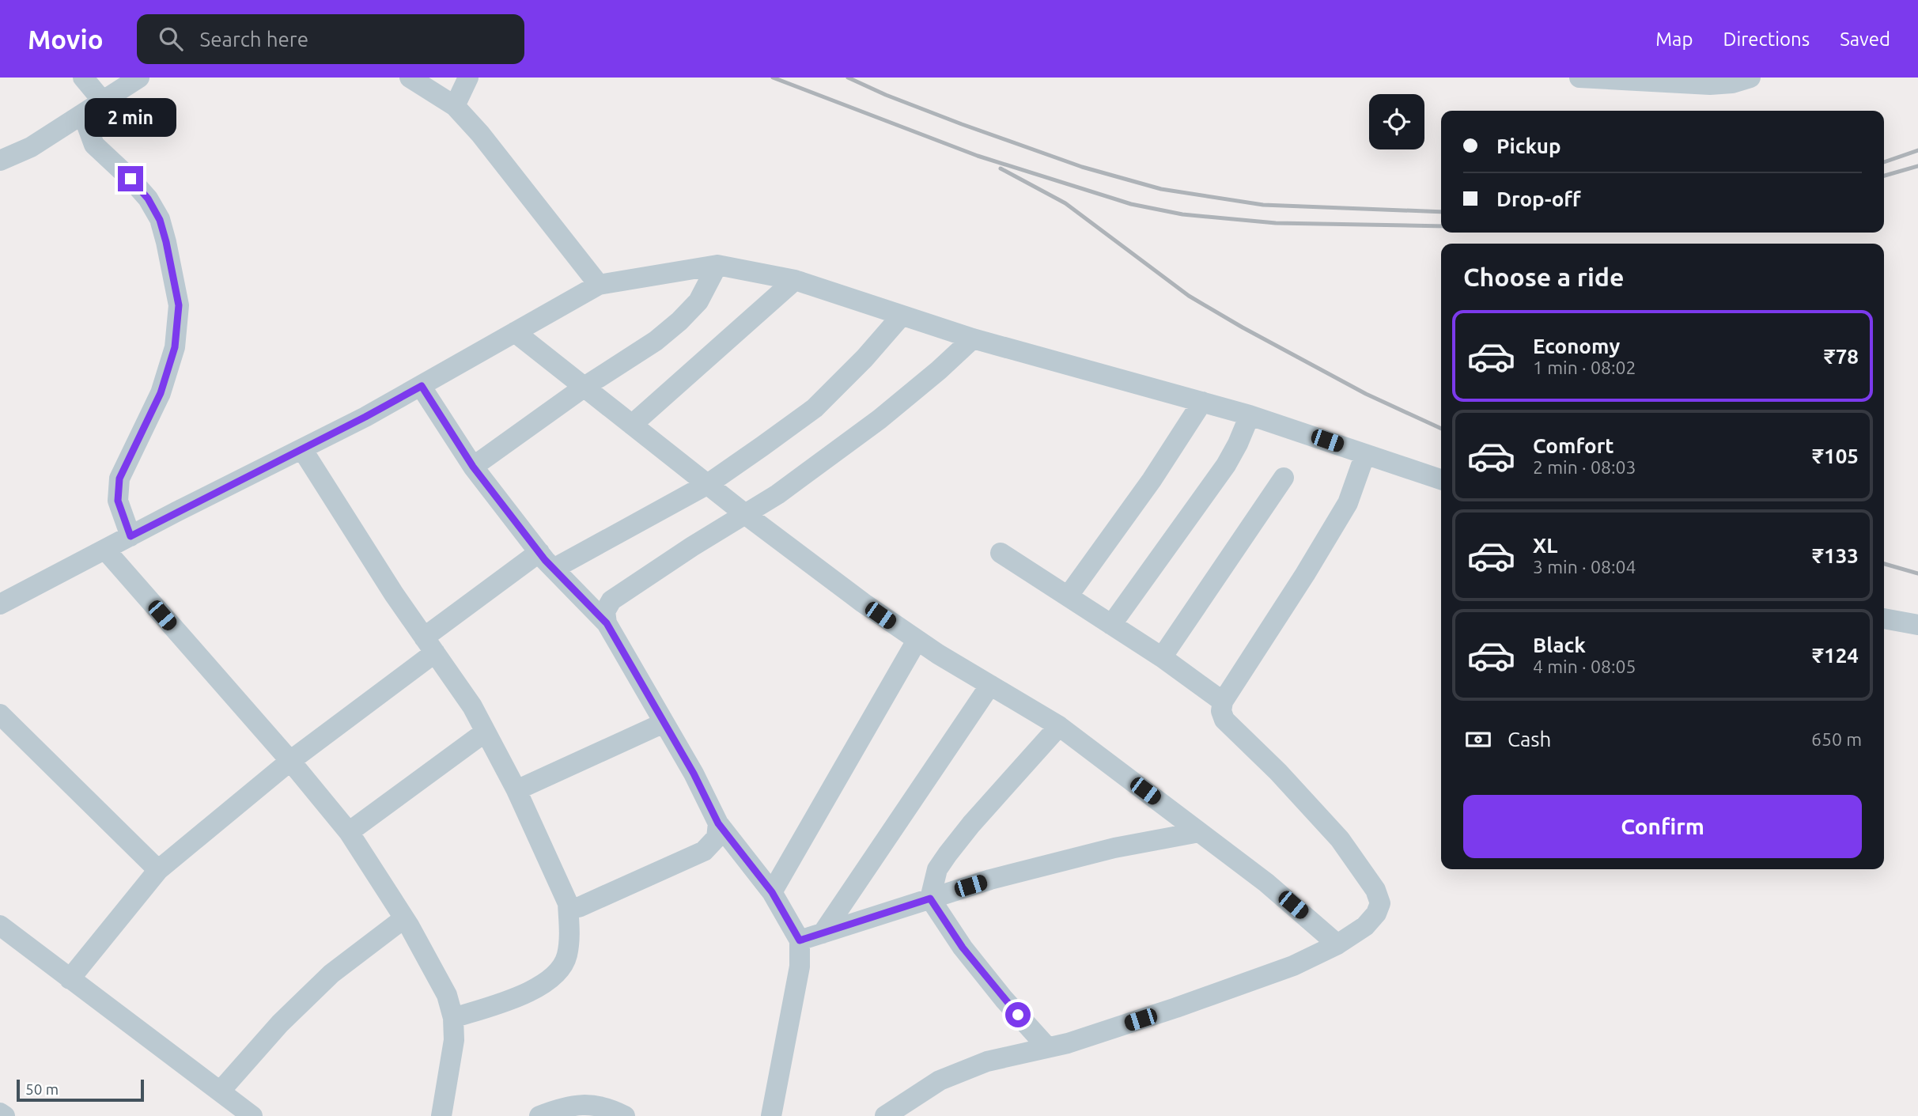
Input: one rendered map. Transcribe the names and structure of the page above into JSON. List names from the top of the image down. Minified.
{"scale_bar":"50 m","page":{"header":"Movio","search":"Search here","nav":["Map","Directions","Saved"],"bubble":"2 min","banner":["Pickup","Drop-off"],"heading":"Choose a ride","list":[{"name":"Economy","note":"1 min · 08:02","value":"₹78"},{"name":"Comfort","note":"2 min · 08:03","value":"₹105"},{"name":"XL","note":"3 min · 08:04","value":"₹133"},{"name":"Black","note":"4 min · 08:05","value":"₹124"}],"pay":["Cash","650 m"],"buttons":"Confirm","scale":"50 m"}}
